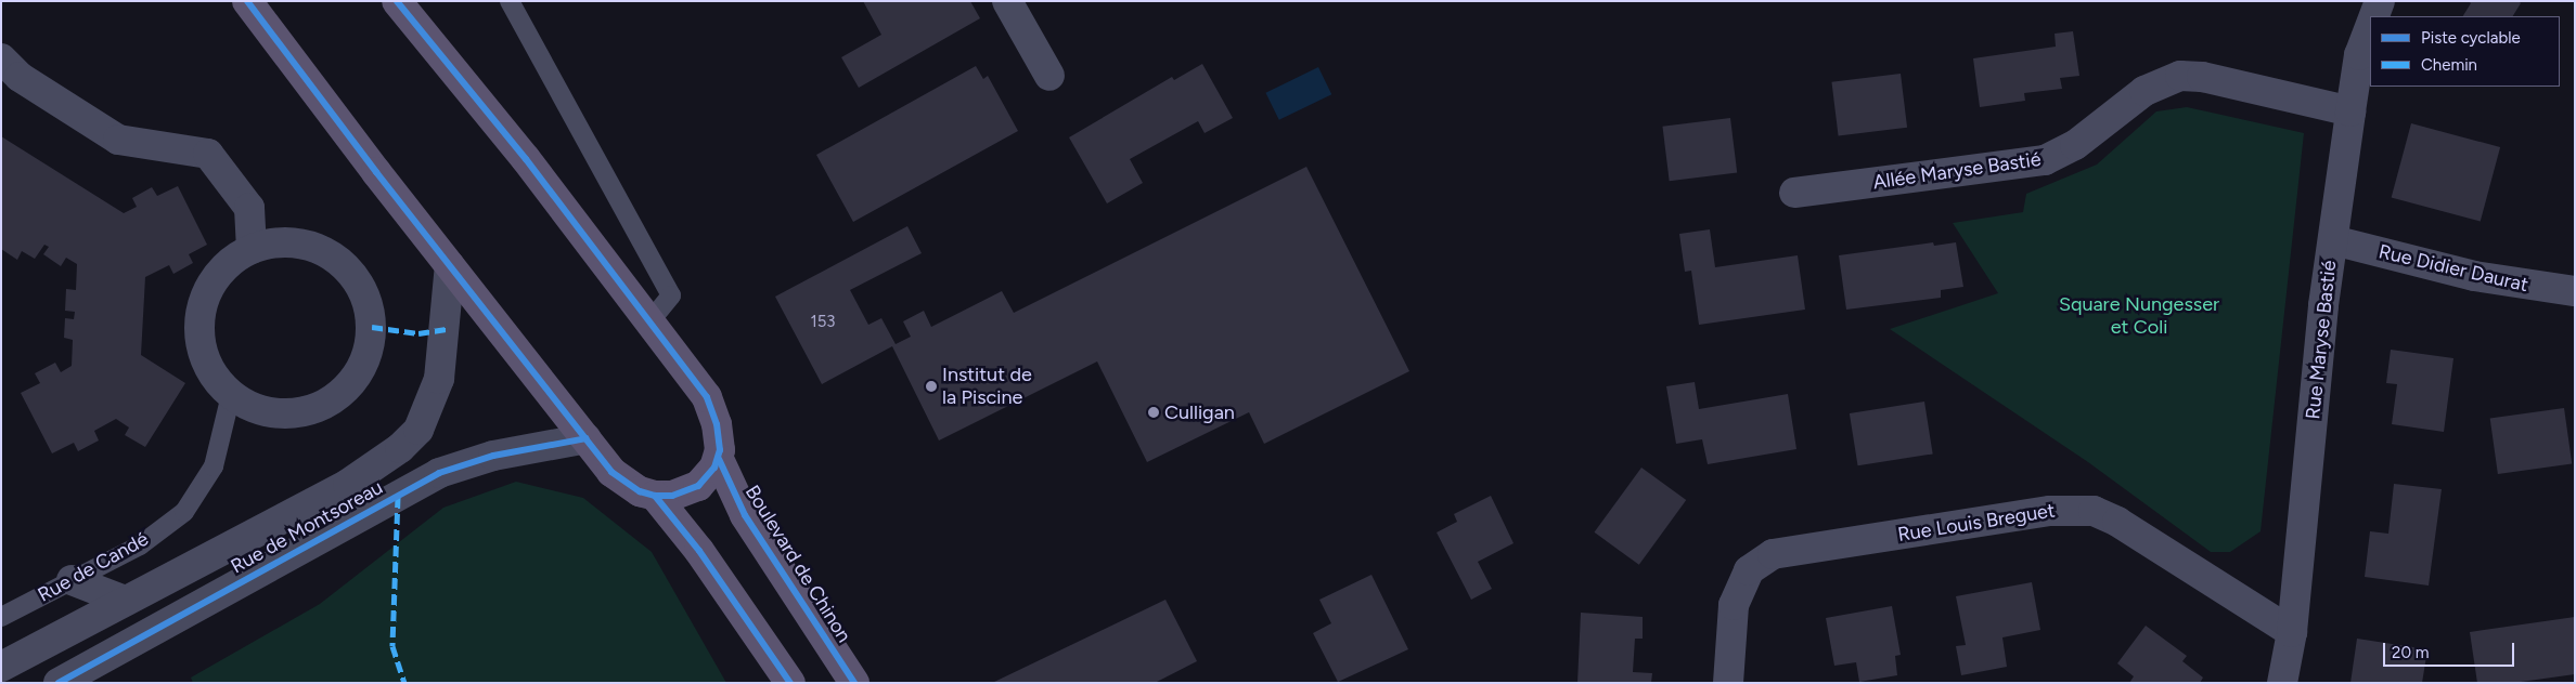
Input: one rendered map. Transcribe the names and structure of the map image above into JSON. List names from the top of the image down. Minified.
{"streets":{"main road":["Boulevard de Chinon"],"street":["Allée Maryse Bastié","Rue Didier Daurat","Rue Maryse Bastié","Rue Louis Breguet","Rue de Montsoreau"],"lane":["Rue de Candé"]},"crossings":[["Allée Maryse Bastié","Rue Maryse Bastié"],["Rue Didier Daurat","Rue Maryse Bastié"],["Rue Maryse Bastié","Rue Louis Breguet"]],"parks":["Square Nungesser et Coli"],"places":["Institut de la Piscine","Culligan"],"house_numbers":["153"],"legend":["Piste cyclable","Chemin"],"scale_bar":"20 m"}
